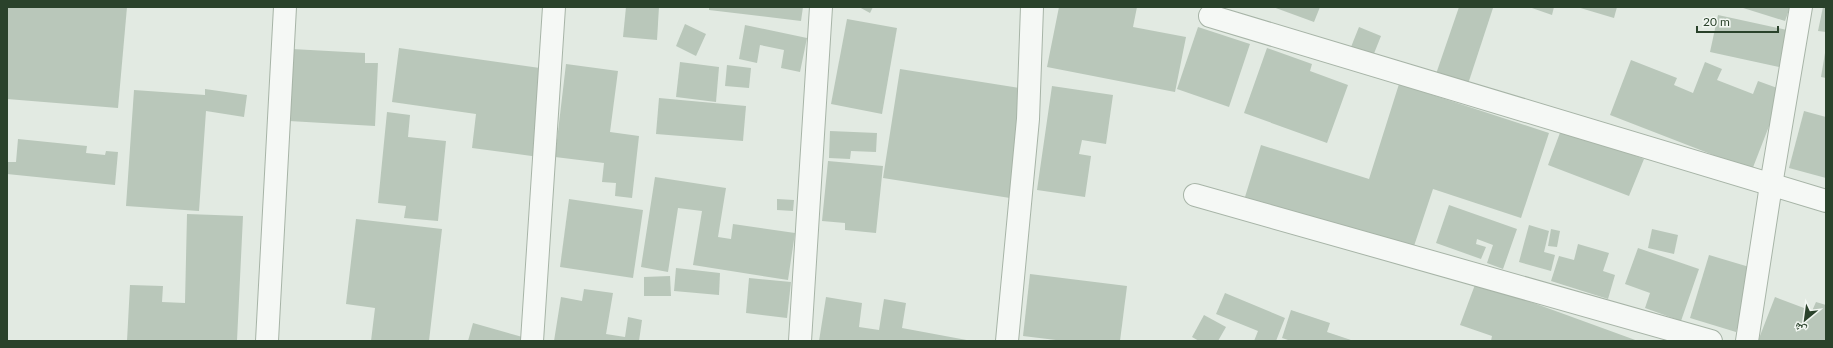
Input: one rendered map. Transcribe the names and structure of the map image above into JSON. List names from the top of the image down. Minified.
{"scale_bar":"20 m","north":"bottom left"}
